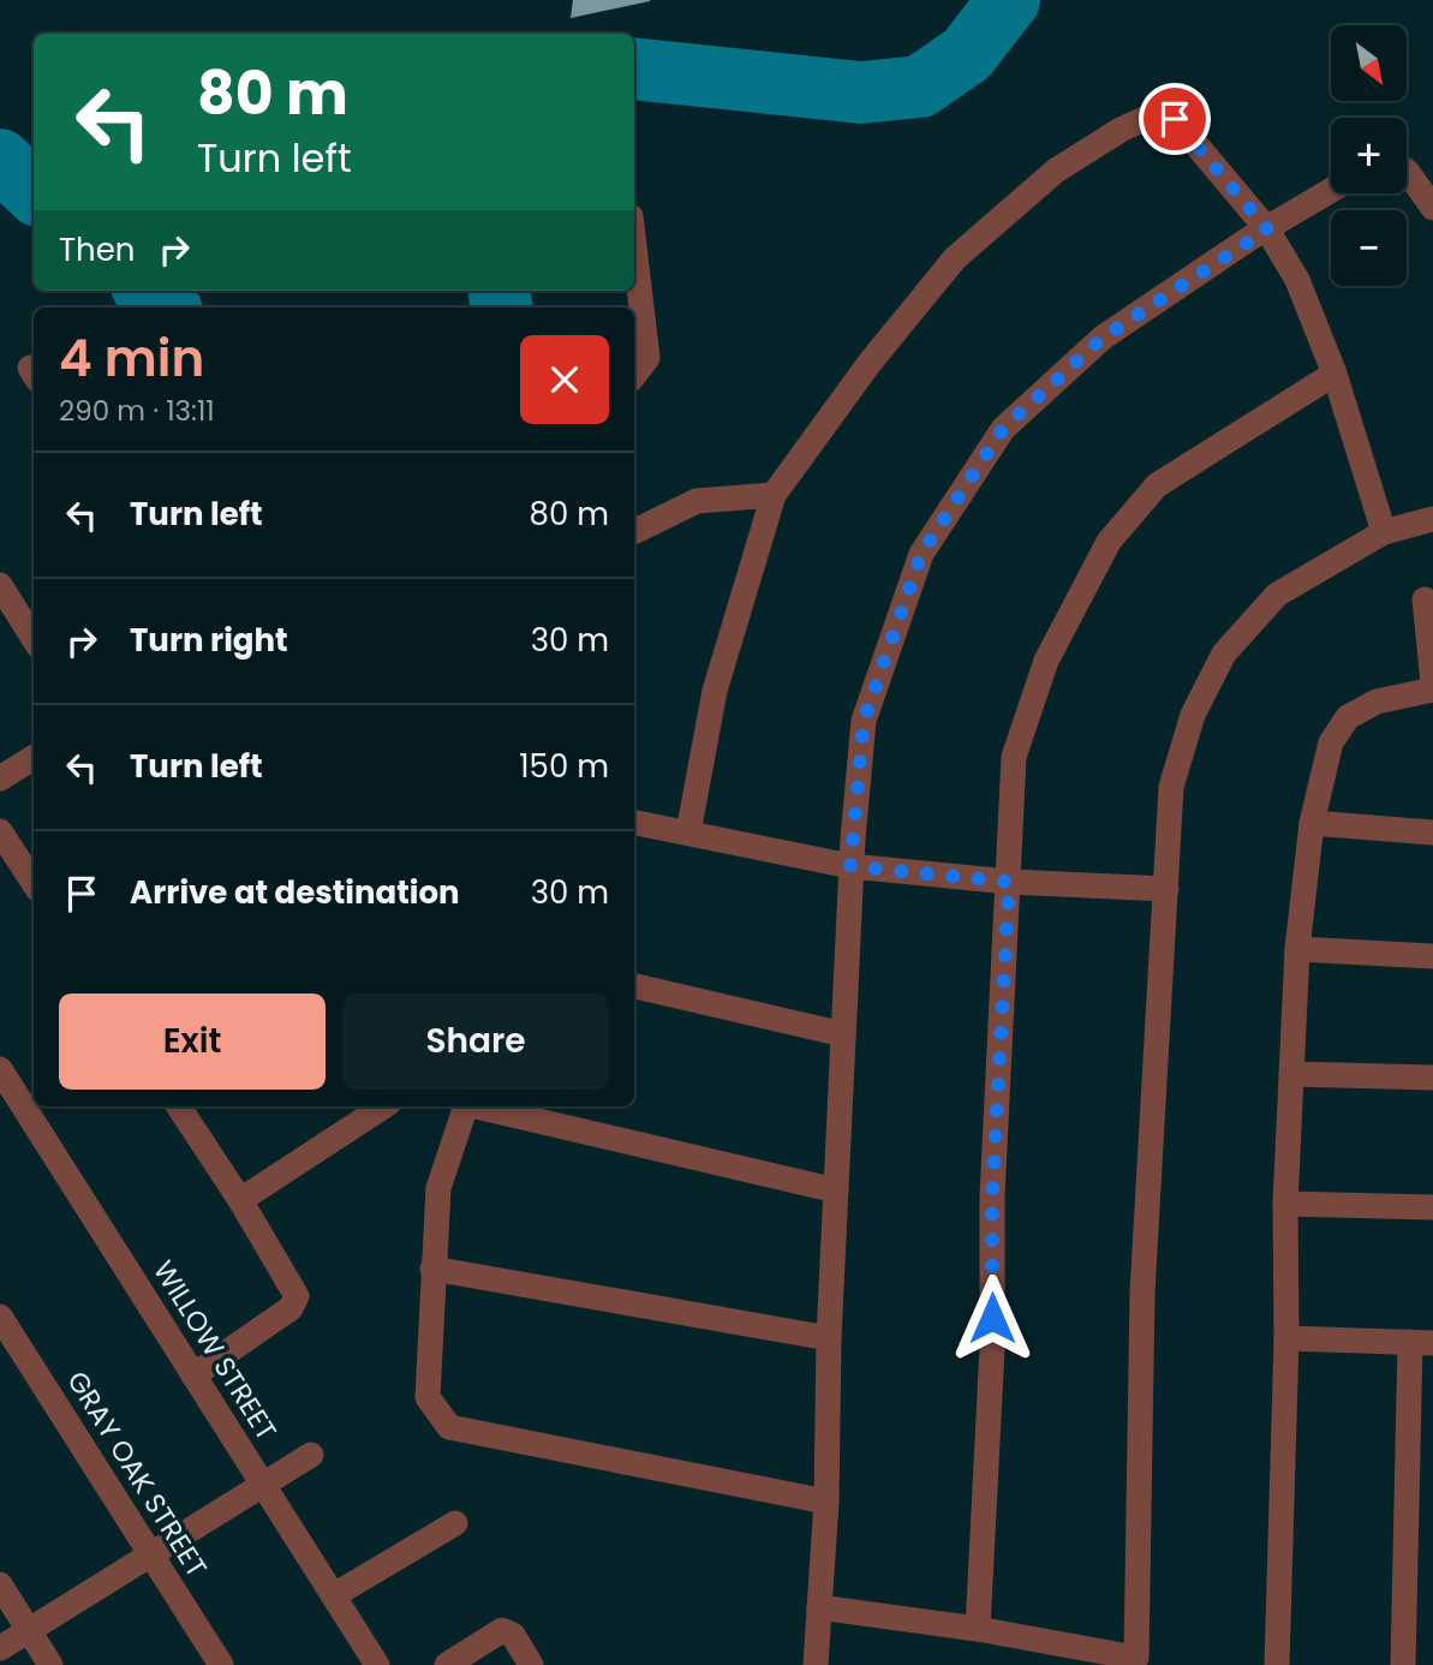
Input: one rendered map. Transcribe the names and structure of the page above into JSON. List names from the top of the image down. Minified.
{"streets":{"street":["WILLOW STREET","GRAY OAK STREET"]},"north":"bottom right","page":{"map_buttons":["+","−"],"turn":["80 m","Turn left"],"then":"Then","heading":["4 min","290 m · 13:11"],"list":[{"name":"Turn left","value":"80 m"},{"name":"Turn right","value":"30 m"},{"name":"Turn left","value":"150 m"},{"name":"Arrive at destination","value":"30 m"}],"buttons":["Exit","Share"]}}
